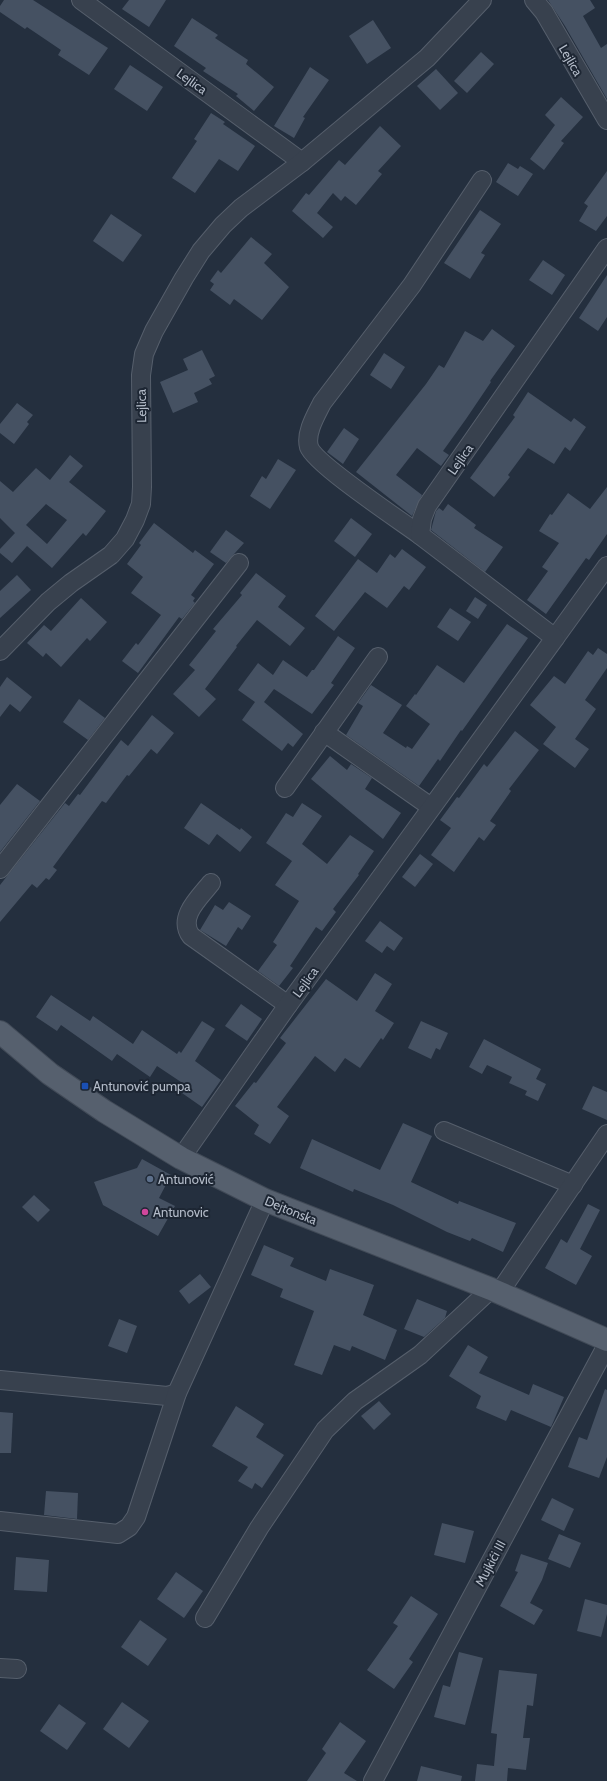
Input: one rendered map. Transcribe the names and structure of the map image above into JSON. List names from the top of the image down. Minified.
{"streets":{"main road":["Dejtonska"],"street":["Lejlica","Mujkići III"]},"crossings":[["Lejlica","Dejtonska"]],"places":{"transit":["Antunović pumpa"],"other":["Antunović","Antunovic"]}}
